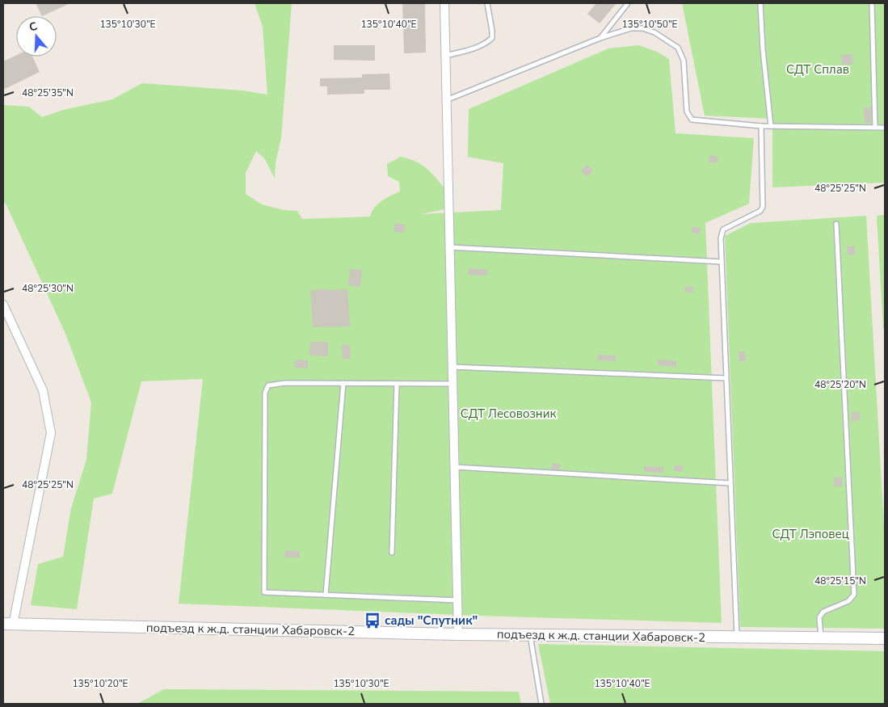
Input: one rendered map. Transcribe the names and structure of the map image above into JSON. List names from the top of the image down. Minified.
{"streets":{"street":["подъезд к ж.д. станции Хабаровск-2"]},"parks":["СДТ Сплав","СДТ Лесовозник","СДТ Лэповец"],"places":{"bus stop":["сады \"Спутник\""]},"north":"top","coordinates":["135°10'50\"E","135°10'30\"E","135°10'40\"E","48°25'35\"N","48°25'25\"N","48°25'30\"N","48°25'20\"N","48°25'15\"N","135°10'20\"E"]}
